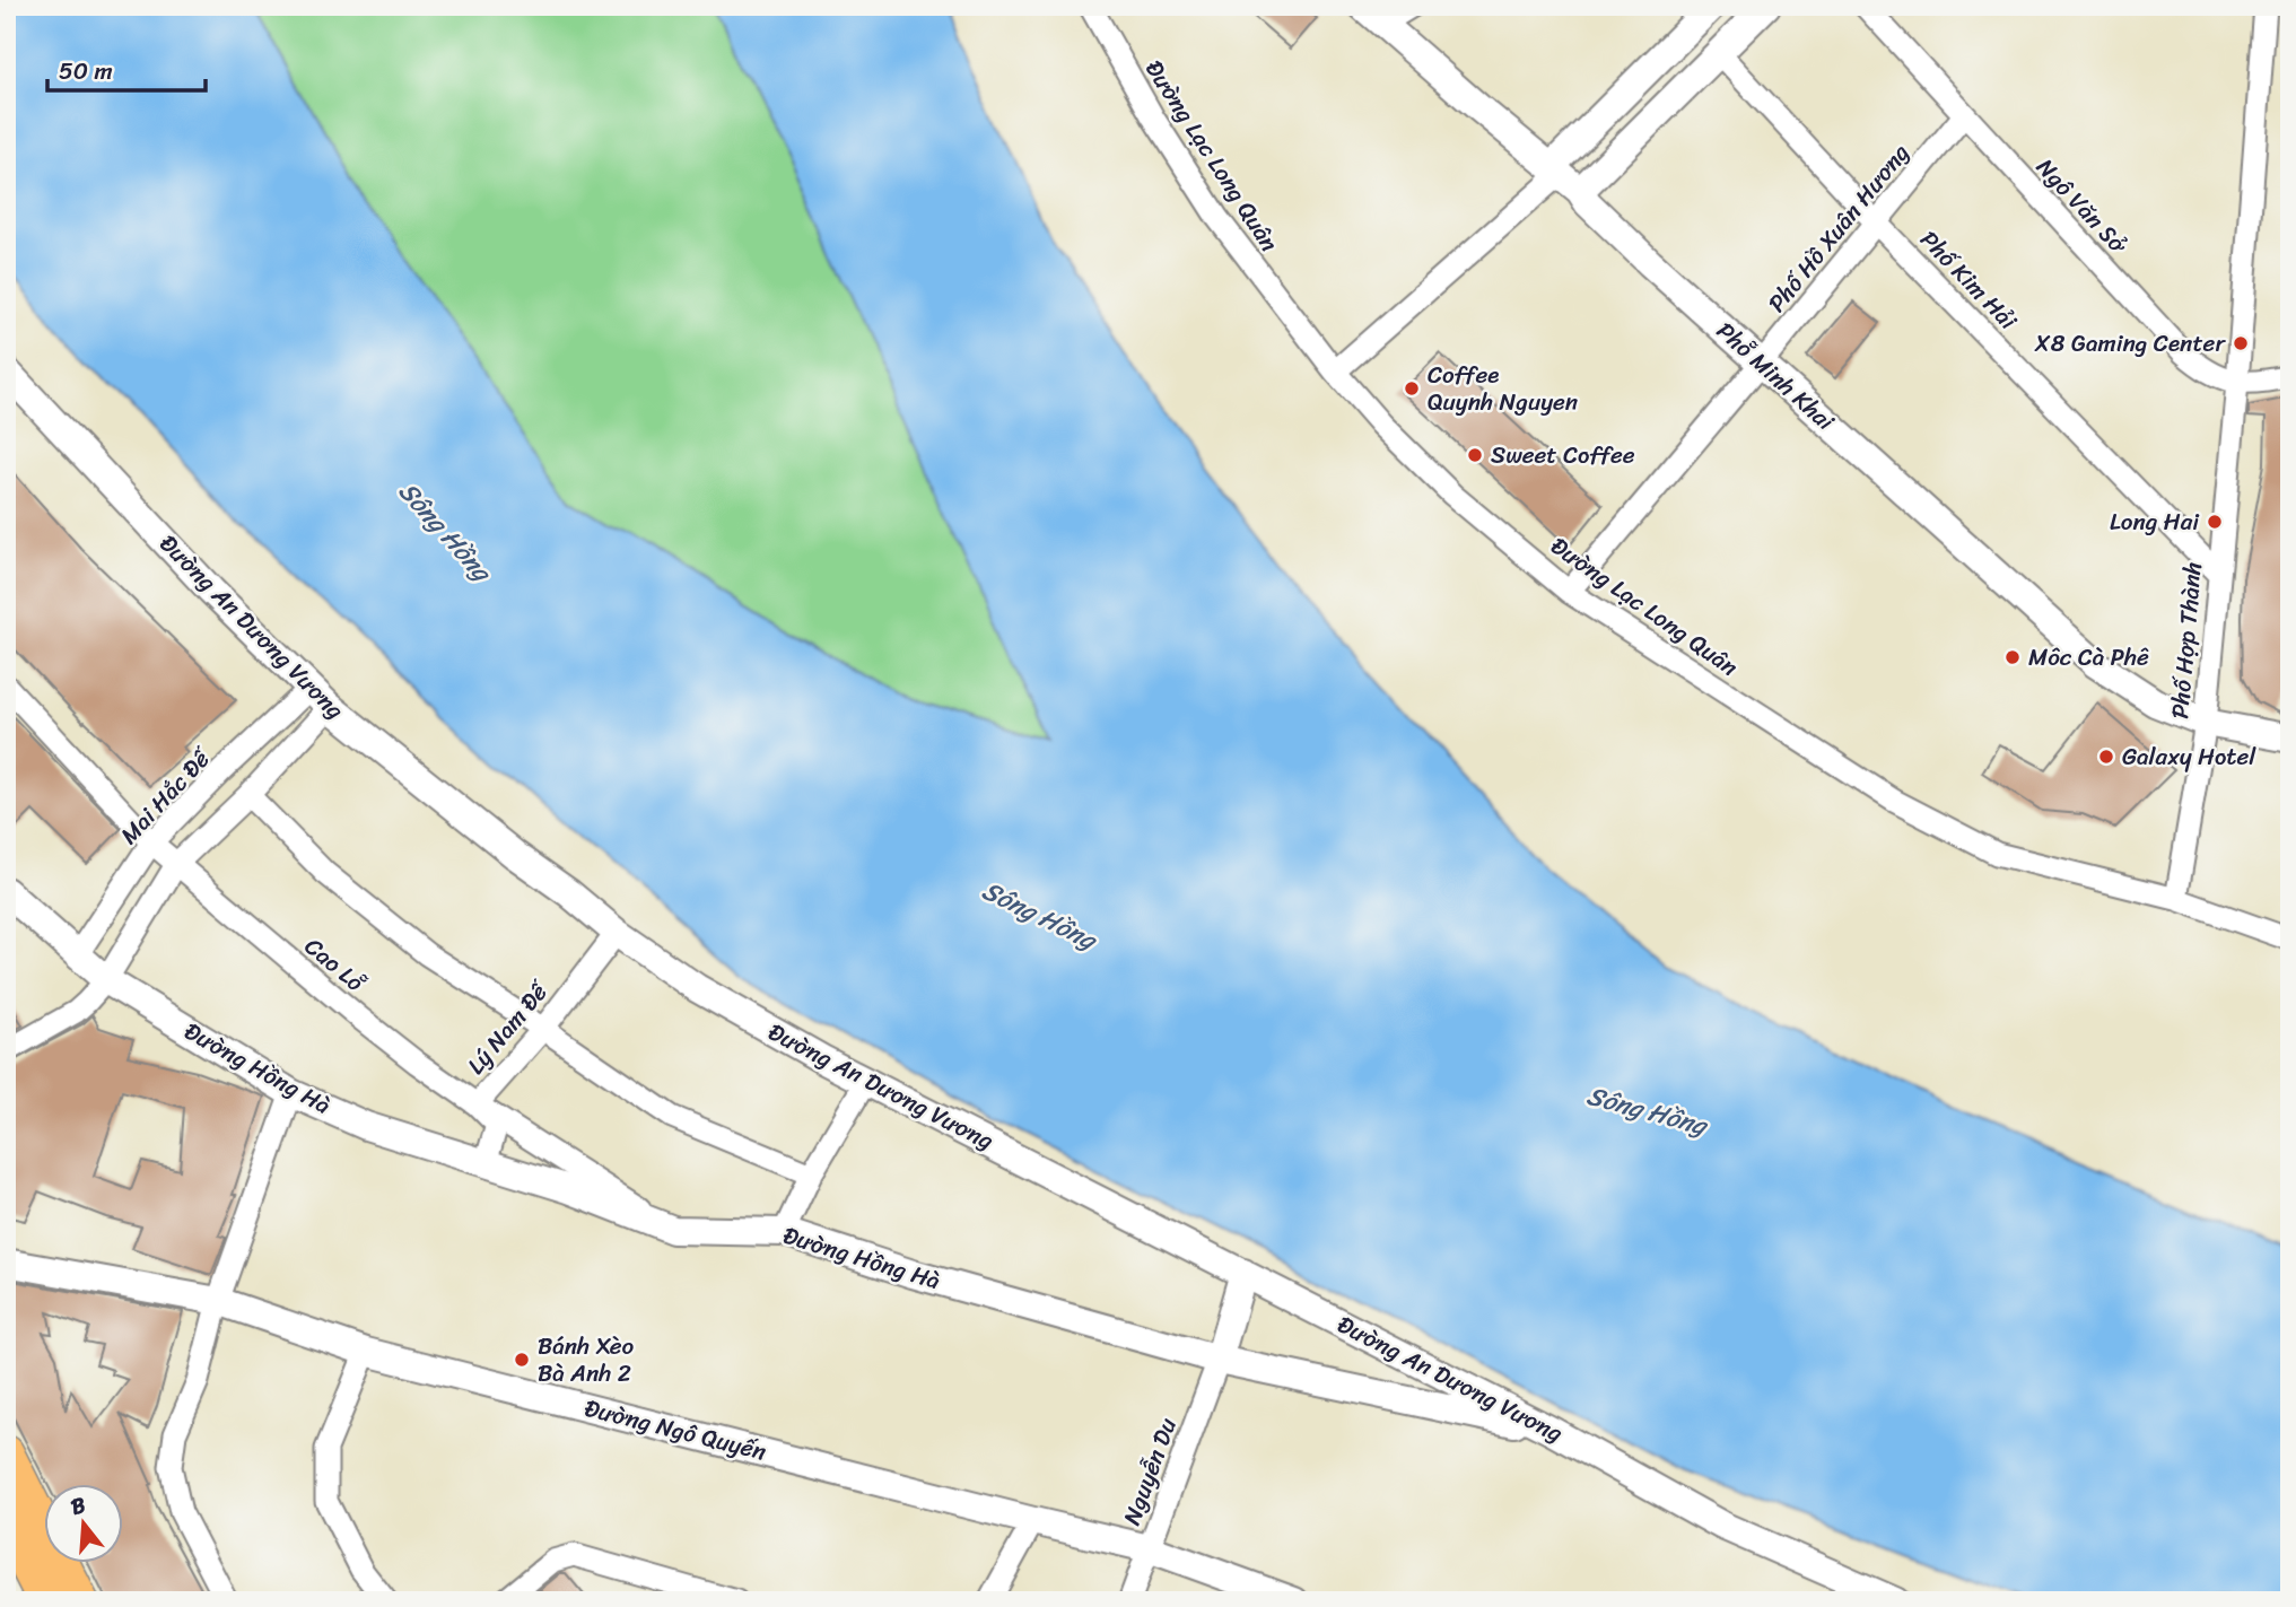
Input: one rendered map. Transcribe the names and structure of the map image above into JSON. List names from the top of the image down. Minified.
{"streets":{"street":["Đường Lạc Long Quân","Ngô Văn Sở","Phố Hồ Xuân Hương","Phố Kim Hải","Phỗ Minh Khai","Đường An Dương Vương","Phố Hợp Thành","Mai Hắc Đế","Cao Lỗ","Lý Nam Đế","Đường Hồng Hà","Đường Ngô Quyến","Nguyễn Du"]},"crossings":[["Đường Lạc Long Quân","Phố Hồ Xuân Hương"],["Đường Lạc Long Quân","Phố Hợp Thành"],["Ngô Văn Sở","Phố Hồ Xuân Hương"],["Ngô Văn Sở","Phố Hợp Thành"],["Phố Hồ Xuân Hương","Phố Kim Hải"],["Phố Hồ Xuân Hương","Phỗ Minh Khai"],["Phố Kim Hải","Phố Hợp Thành"],["Phỗ Minh Khai","Phố Hợp Thành"],["Đường An Dương Vương","Mai Hắc Đế"],["Đường An Dương Vương","Lý Nam Đế"],["Đường An Dương Vương","Đường Hồng Hà"],["Mai Hắc Đế","Cao Lỗ"],["Mai Hắc Đế","Đường Hồng Hà"],["Cao Lỗ","Lý Nam Đế"],["Cao Lỗ","Đường Hồng Hà"],["Lý Nam Đế","Đường Hồng Hà"],["Đường Hồng Hà","Nguyễn Du"],["Đường Ngô Quyến","Nguyễn Du"]],"water":["Sông Hồng"],"places":["X8 Gaming Center","Coffee Quynh Nguyen","Sweet Coffee","Long Hai","Môc Cà Phê","Galaxy Hotel","Bánh Xèo Bà Anh 2"],"scale_bar":"50 m","north":"top"}
